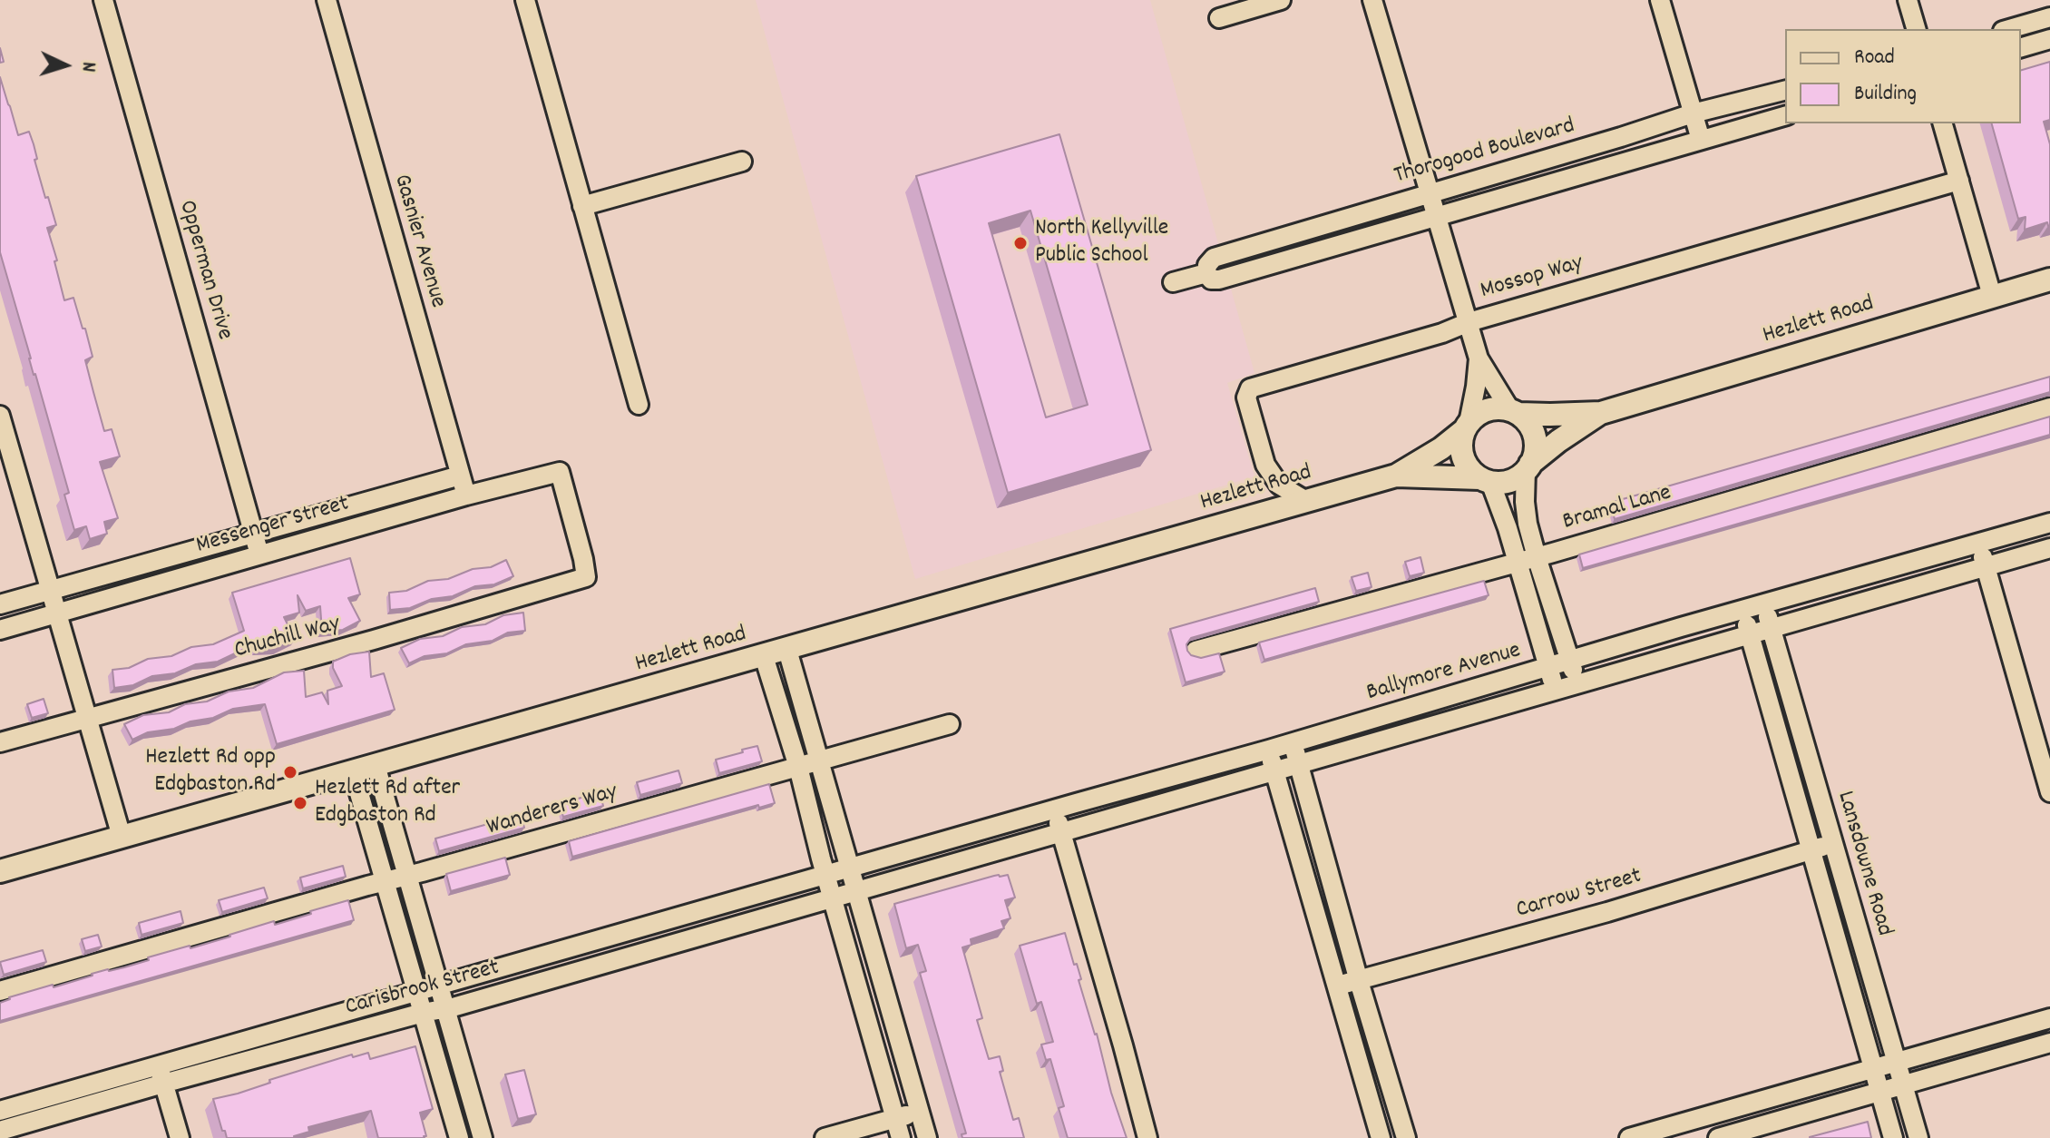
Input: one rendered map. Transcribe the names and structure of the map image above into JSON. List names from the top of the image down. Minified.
{"streets":{"main road":["Hezlett Road"],"street":["Thorogood Boulevard","Gasnier Avenue","Opperman Drive","Mossop Way","Bramal Lane","Messenger Street","Chuchill Way","Ballymore Avenue","Wanderers Way","Lansdowne Road","Carrow Street","Carisbrook Street"]},"crossings":[["Gasnier Avenue","Messenger Street"],["Opperman Drive","Messenger Street"],["Mossop Way","Hezlett Road"],["Messenger Street","Chuchill Way"],["Ballymore Avenue","Lansdowne Road"],["Ballymore Avenue","Carisbrook Street"],["Lansdowne Road","Carrow Street"]],"places":["North Kellyville Public School","Hezlett Rd opp Edgbaston Rd","Hezlett Rd after Edgbaston Rd"],"legend":["Road","Building"],"north":"right"}
